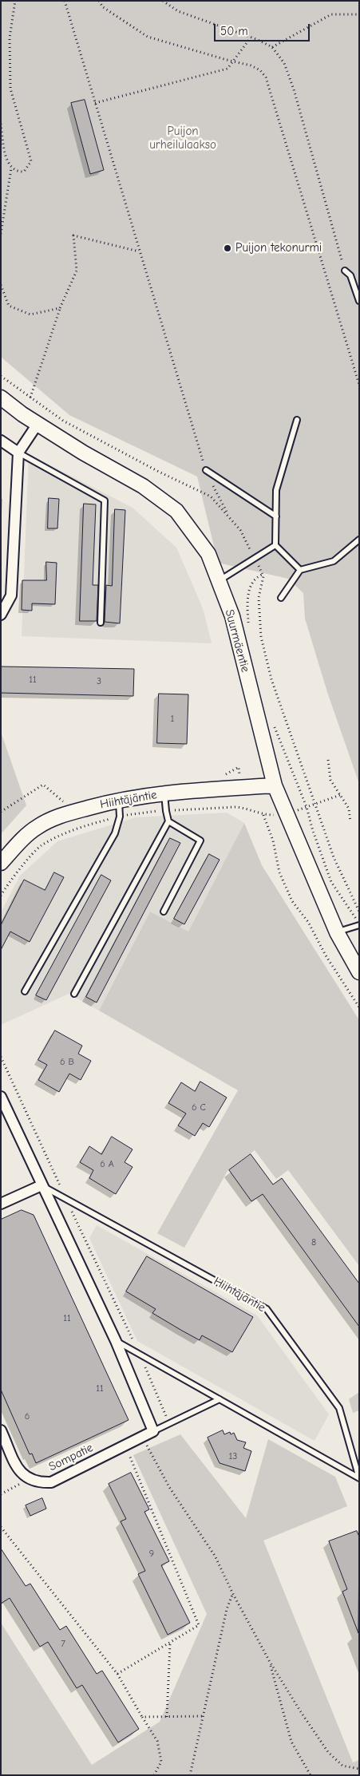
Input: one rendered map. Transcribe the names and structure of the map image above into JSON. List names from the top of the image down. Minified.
{"streets":{"main road":["Suurmäentie","Hiihtäjäntie"],"street":["Sompatie"]},"crossings":[["Suurmäentie","Hiihtäjäntie"]],"parks":["Puijon urheilulaakso"],"places":["Puijon tekonurmi"],"house_numbers":["11","3","1","6 B","6 C","6 A","8","11","11","6","13","9","7"],"scale_bar":"50 m"}
